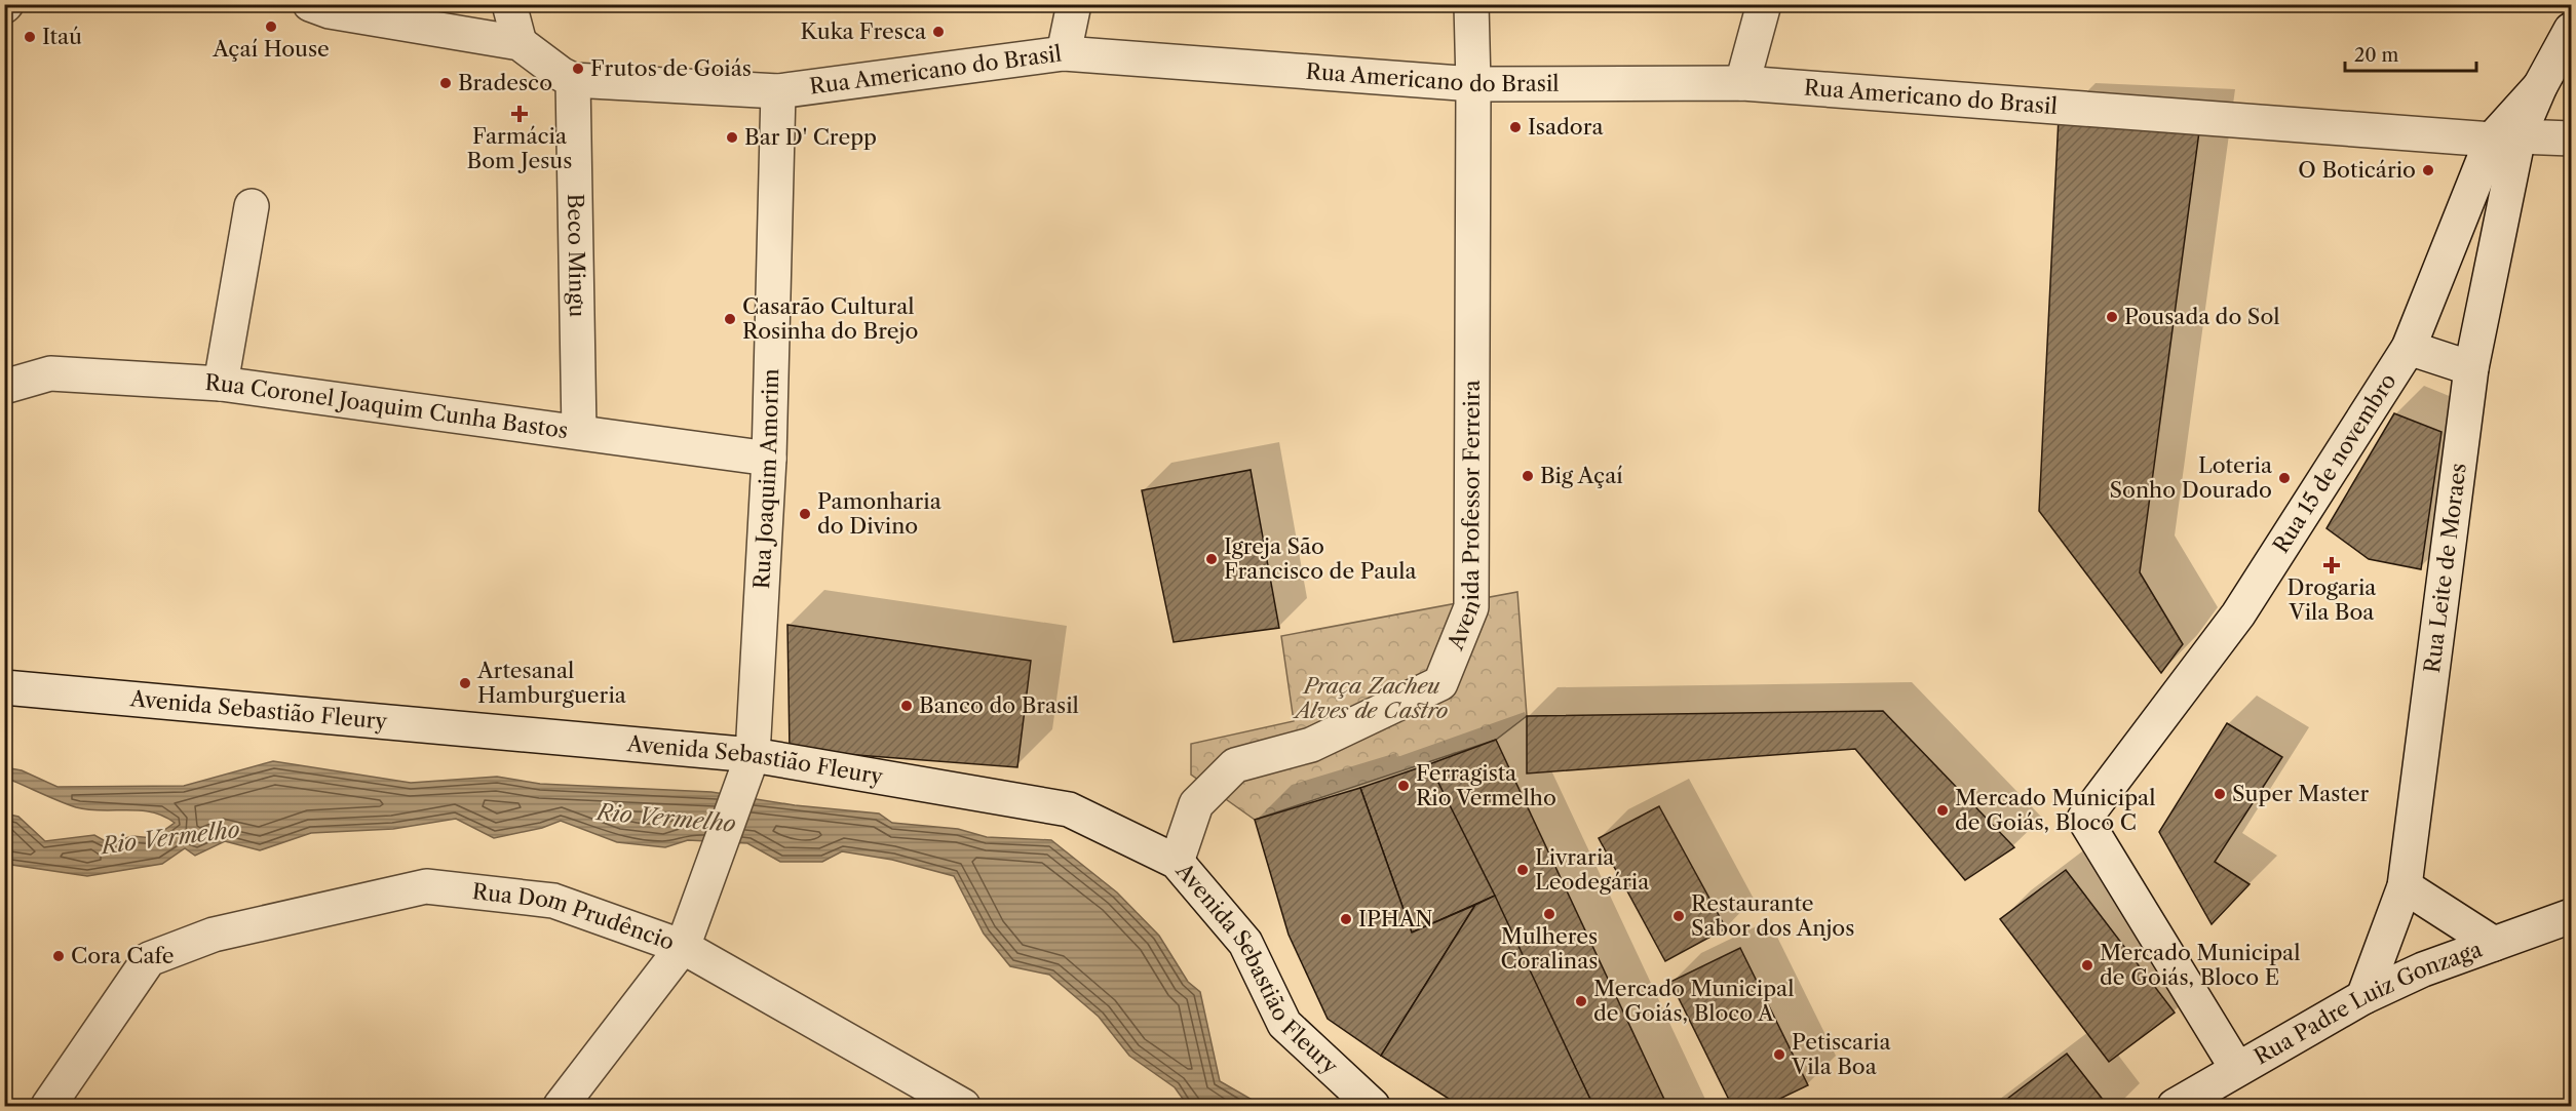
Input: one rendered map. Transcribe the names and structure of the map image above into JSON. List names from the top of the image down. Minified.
{"streets":{"street":["Rua Americano do Brasil","Beco Mingu","Rua Coronel Joaquim Cunha Bastos","Rua 15 de novembro","Rua Joaquim Amorim","Avenida Professor Ferreira","Rua Leite de Moraes","Avenida Sebastião Fleury","Rua Dom Prudêncio","Rua Padre Luiz Gonzaga"]},"crossings":[["Rua Americano do Brasil","Beco Mingu"],["Rua Americano do Brasil","Rua 15 de novembro"],["Rua Americano do Brasil","Rua Joaquim Amorim"],["Rua Americano do Brasil","Avenida Professor Ferreira"],["Rua Americano do Brasil","Rua Leite de Moraes"],["Beco Mingu","Rua Coronel Joaquim Cunha Bastos"],["Rua Coronel Joaquim Cunha Bastos","Rua Joaquim Amorim"],["Rua 15 de novembro","Rua Leite de Moraes"],["Rua 15 de novembro","Rua Padre Luiz Gonzaga"],["Rua Joaquim Amorim","Avenida Sebastião Fleury"],["Rua Joaquim Amorim","Rua Dom Prudêncio"],["Avenida Professor Ferreira","Avenida Sebastião Fleury"],["Rua Leite de Moraes","Rua Padre Luiz Gonzaga"]],"water":["Rio Vermelho"],"parks":["Praça Zacheu Alves de Castro"],"places":{"other":["Açaí House","Kuka Fresca","Itaú","Frutos de Goiás","Bradesco","Isadora","Bar D' Crepp","O Boticário","Pousada do Sol","Casarão Cultural Rosinha do Brejo","Big Açaí","Loteria Sonho Dourado","Pamonharia do Divino","Igreja São Francisco de Paula","Artesanal Hamburgueria","Banco do Brasil","Ferragista Rio Vermelho","Super Master","Mercado Municipal de Goiás, Bloco C","Livraria Leodegária","Mulheres Coralinas","Restaurante Sabor dos Anjos","IPHAN","Cora Cafe","Mercado Municipal de Goiás, Bloco E","Mercado Municipal de Goiás, Bloco A","Petiscaria Vila Boa"],"health":["Farmácia Bom Jesus","Drogaria Vila Boa"]},"scale_bar":"20 m"}
